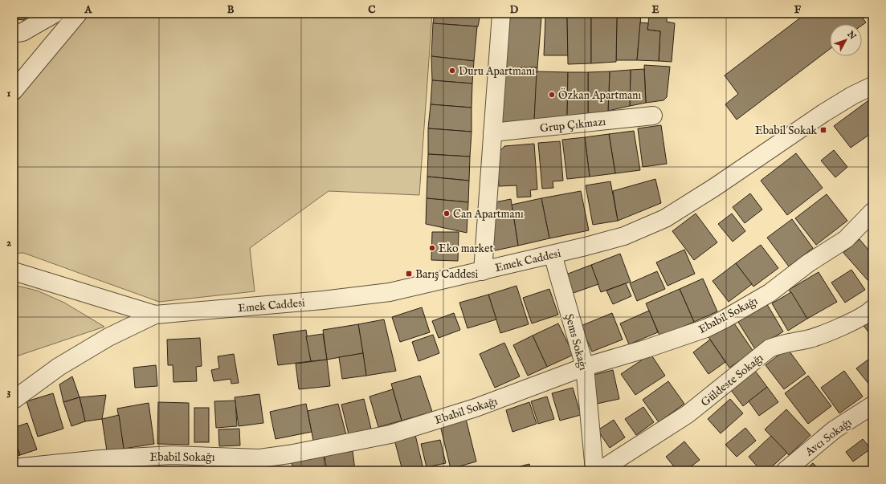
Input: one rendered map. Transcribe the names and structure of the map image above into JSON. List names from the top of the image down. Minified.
{"streets":{"street":["Grup Çıkmazı","Emek Caddesi","Ebabil Sokağı","Şems Sokağı","Güldeste Sokağı","Avcı Sokağı"]},"crossings":[["Emek Caddesi","Şems Sokağı"],["Ebabil Sokağı","Şems Sokağı"]],"places":{"other":["Duru Apartmanı","Özkan Apartmanı","Can Apartmanı","Eko market"],"transit":["Ebabil Sokak","Barış Caddesi"]},"north":"top right","grid":{"columns":["A","B","C","D","E","F"],"rows":["1","2","3"]}}
